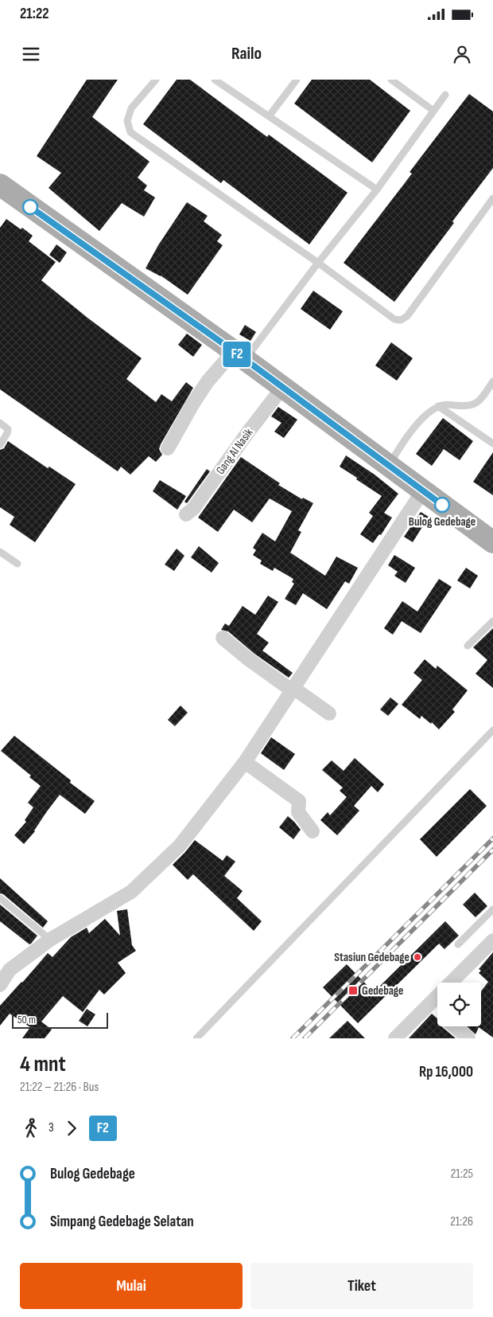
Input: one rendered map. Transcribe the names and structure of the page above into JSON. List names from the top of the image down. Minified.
{"streets":{"street":["Gang Al Nasik"]},"places":{"other":["Bulog Gedebage","Stasiun Gedebage"],"transit":["Gedebage"]},"lines":["bus line F2"],"scale_bar":"50 m","page":{"status":"21:22","header":"Railo","on_map":"F2","scale":"50 m","heading":["4 mnt","21:22 – 21:26 · Bus","Rp 16,000"],"legs":["3","F2"],"list":[{"name":"Bulog Gedebage","value":"21:25"},{"name":"Simpang Gedebage Selatan","value":"21:26"}],"buttons":["Mulai","Tiket"]}}
